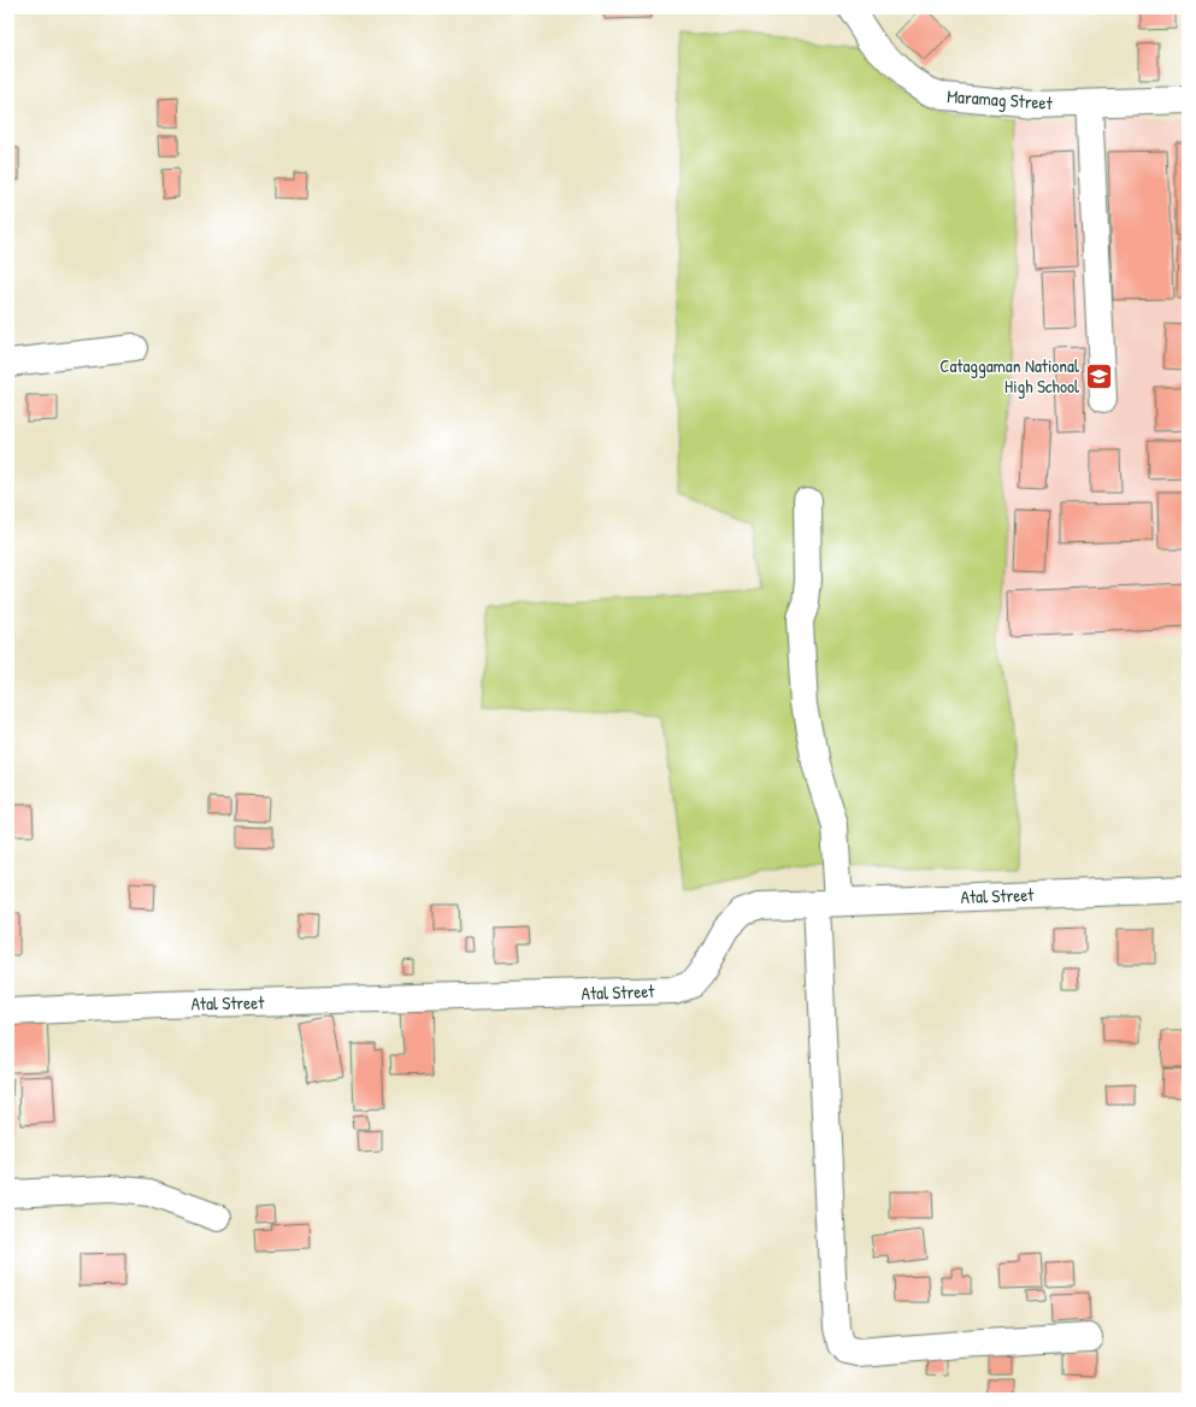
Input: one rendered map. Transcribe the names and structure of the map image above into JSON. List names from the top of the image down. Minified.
{"streets":{"street":["Maramag Street","Atal Street"]},"places":{"school or university":["Cataggaman National High School"]}}
